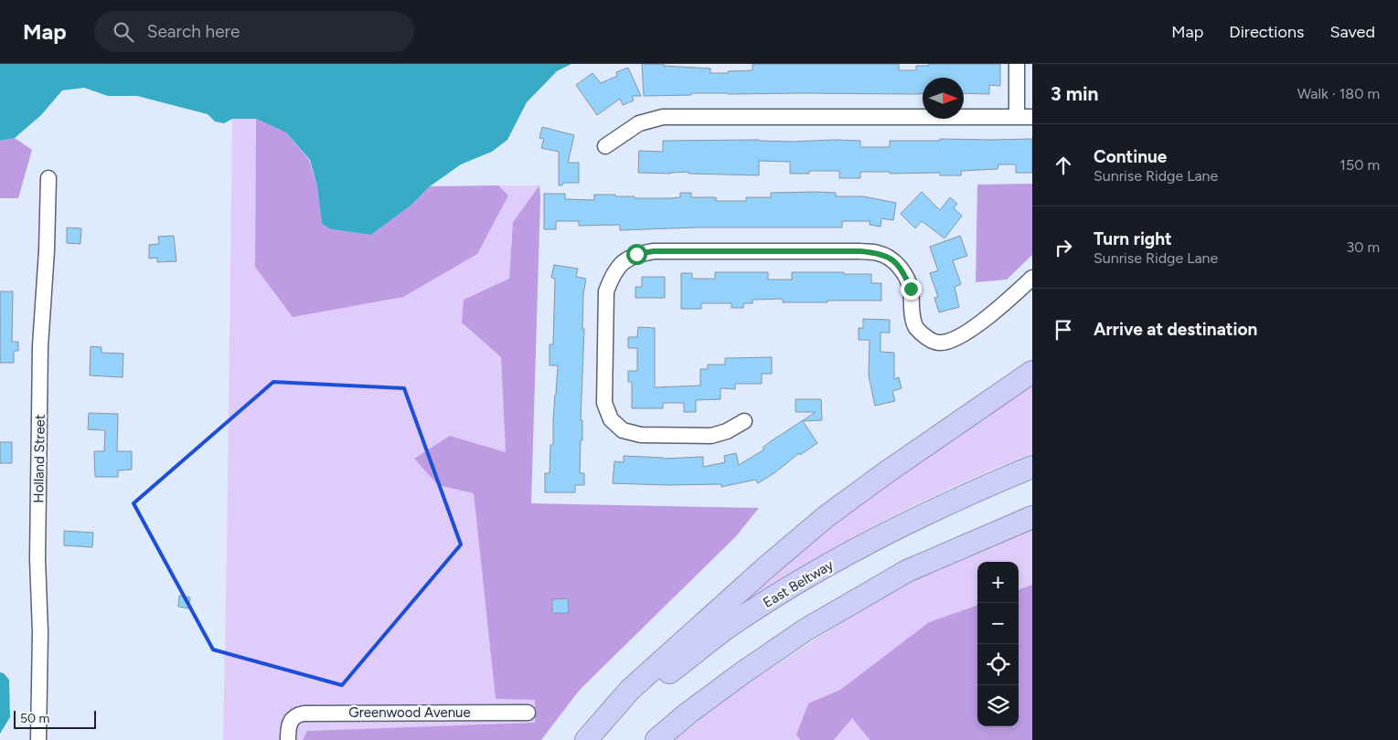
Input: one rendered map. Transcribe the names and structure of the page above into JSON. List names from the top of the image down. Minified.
{"streets":{"highway":["East Beltway"],"street":["Holland Street","Greenwood Avenue"]},"scale_bar":"50 m","north":"right","page":{"header":"Map","search":"Search here","nav":["Map","Directions","Saved"],"heading":["3 min","Walk · 180 m"],"list":[["Continue","Sunrise Ridge Lane","150 m"],["Turn right","Sunrise Ridge Lane","30 m"],"Arrive at destination"],"map_buttons":["+","−"],"scale":"50 m"}}
